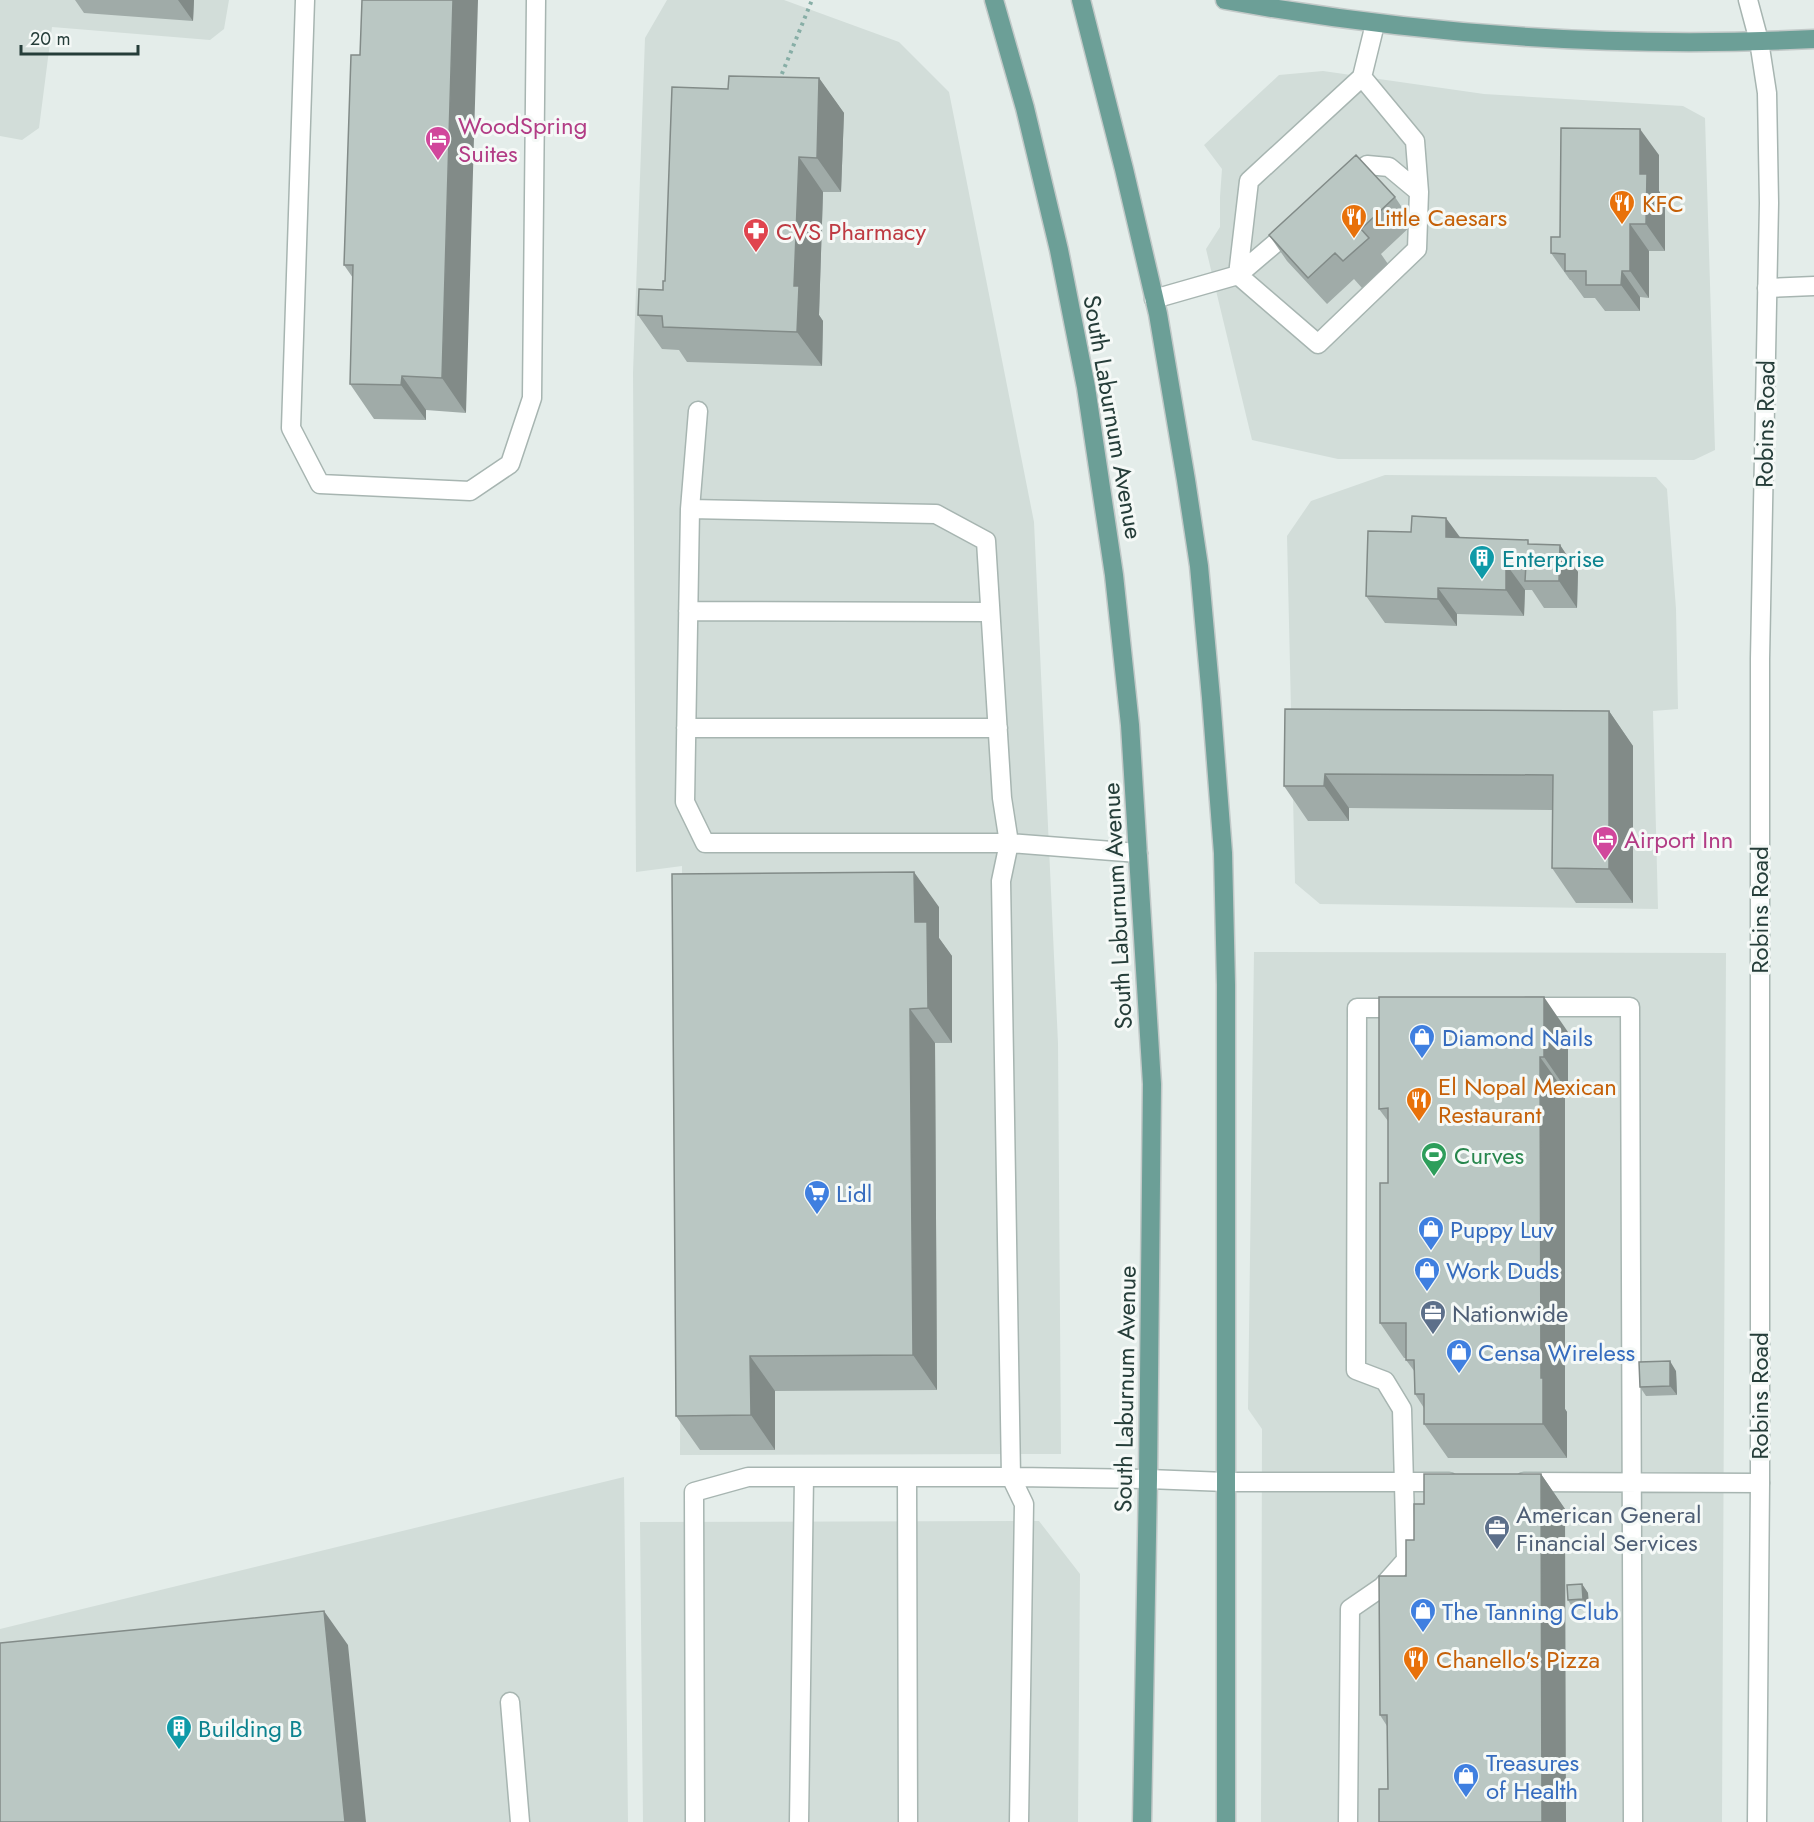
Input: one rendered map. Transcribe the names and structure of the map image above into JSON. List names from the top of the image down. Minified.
{"streets":{"main road":["South Laburnum Avenue"],"street":["Robins Road"]},"places":{"hotel":["WoodSpring Suites","Airport Inn"],"restaurant":["KFC","Little Caesars","El Nopal Mexican Restaurant","Chanello's Pizza"],"pharmacy":["CVS Pharmacy"],"building":["Enterprise","Building B"],"shop":["Diamond Nails","Puppy Luv","Work Duds","Censa Wireless","The Tanning Club","Treasures of Health"],"sports":["Curves"],"supermarket":["Lidl"],"office":["Nationwide","American General Financial Services"]},"scale_bar":"20 m"}
